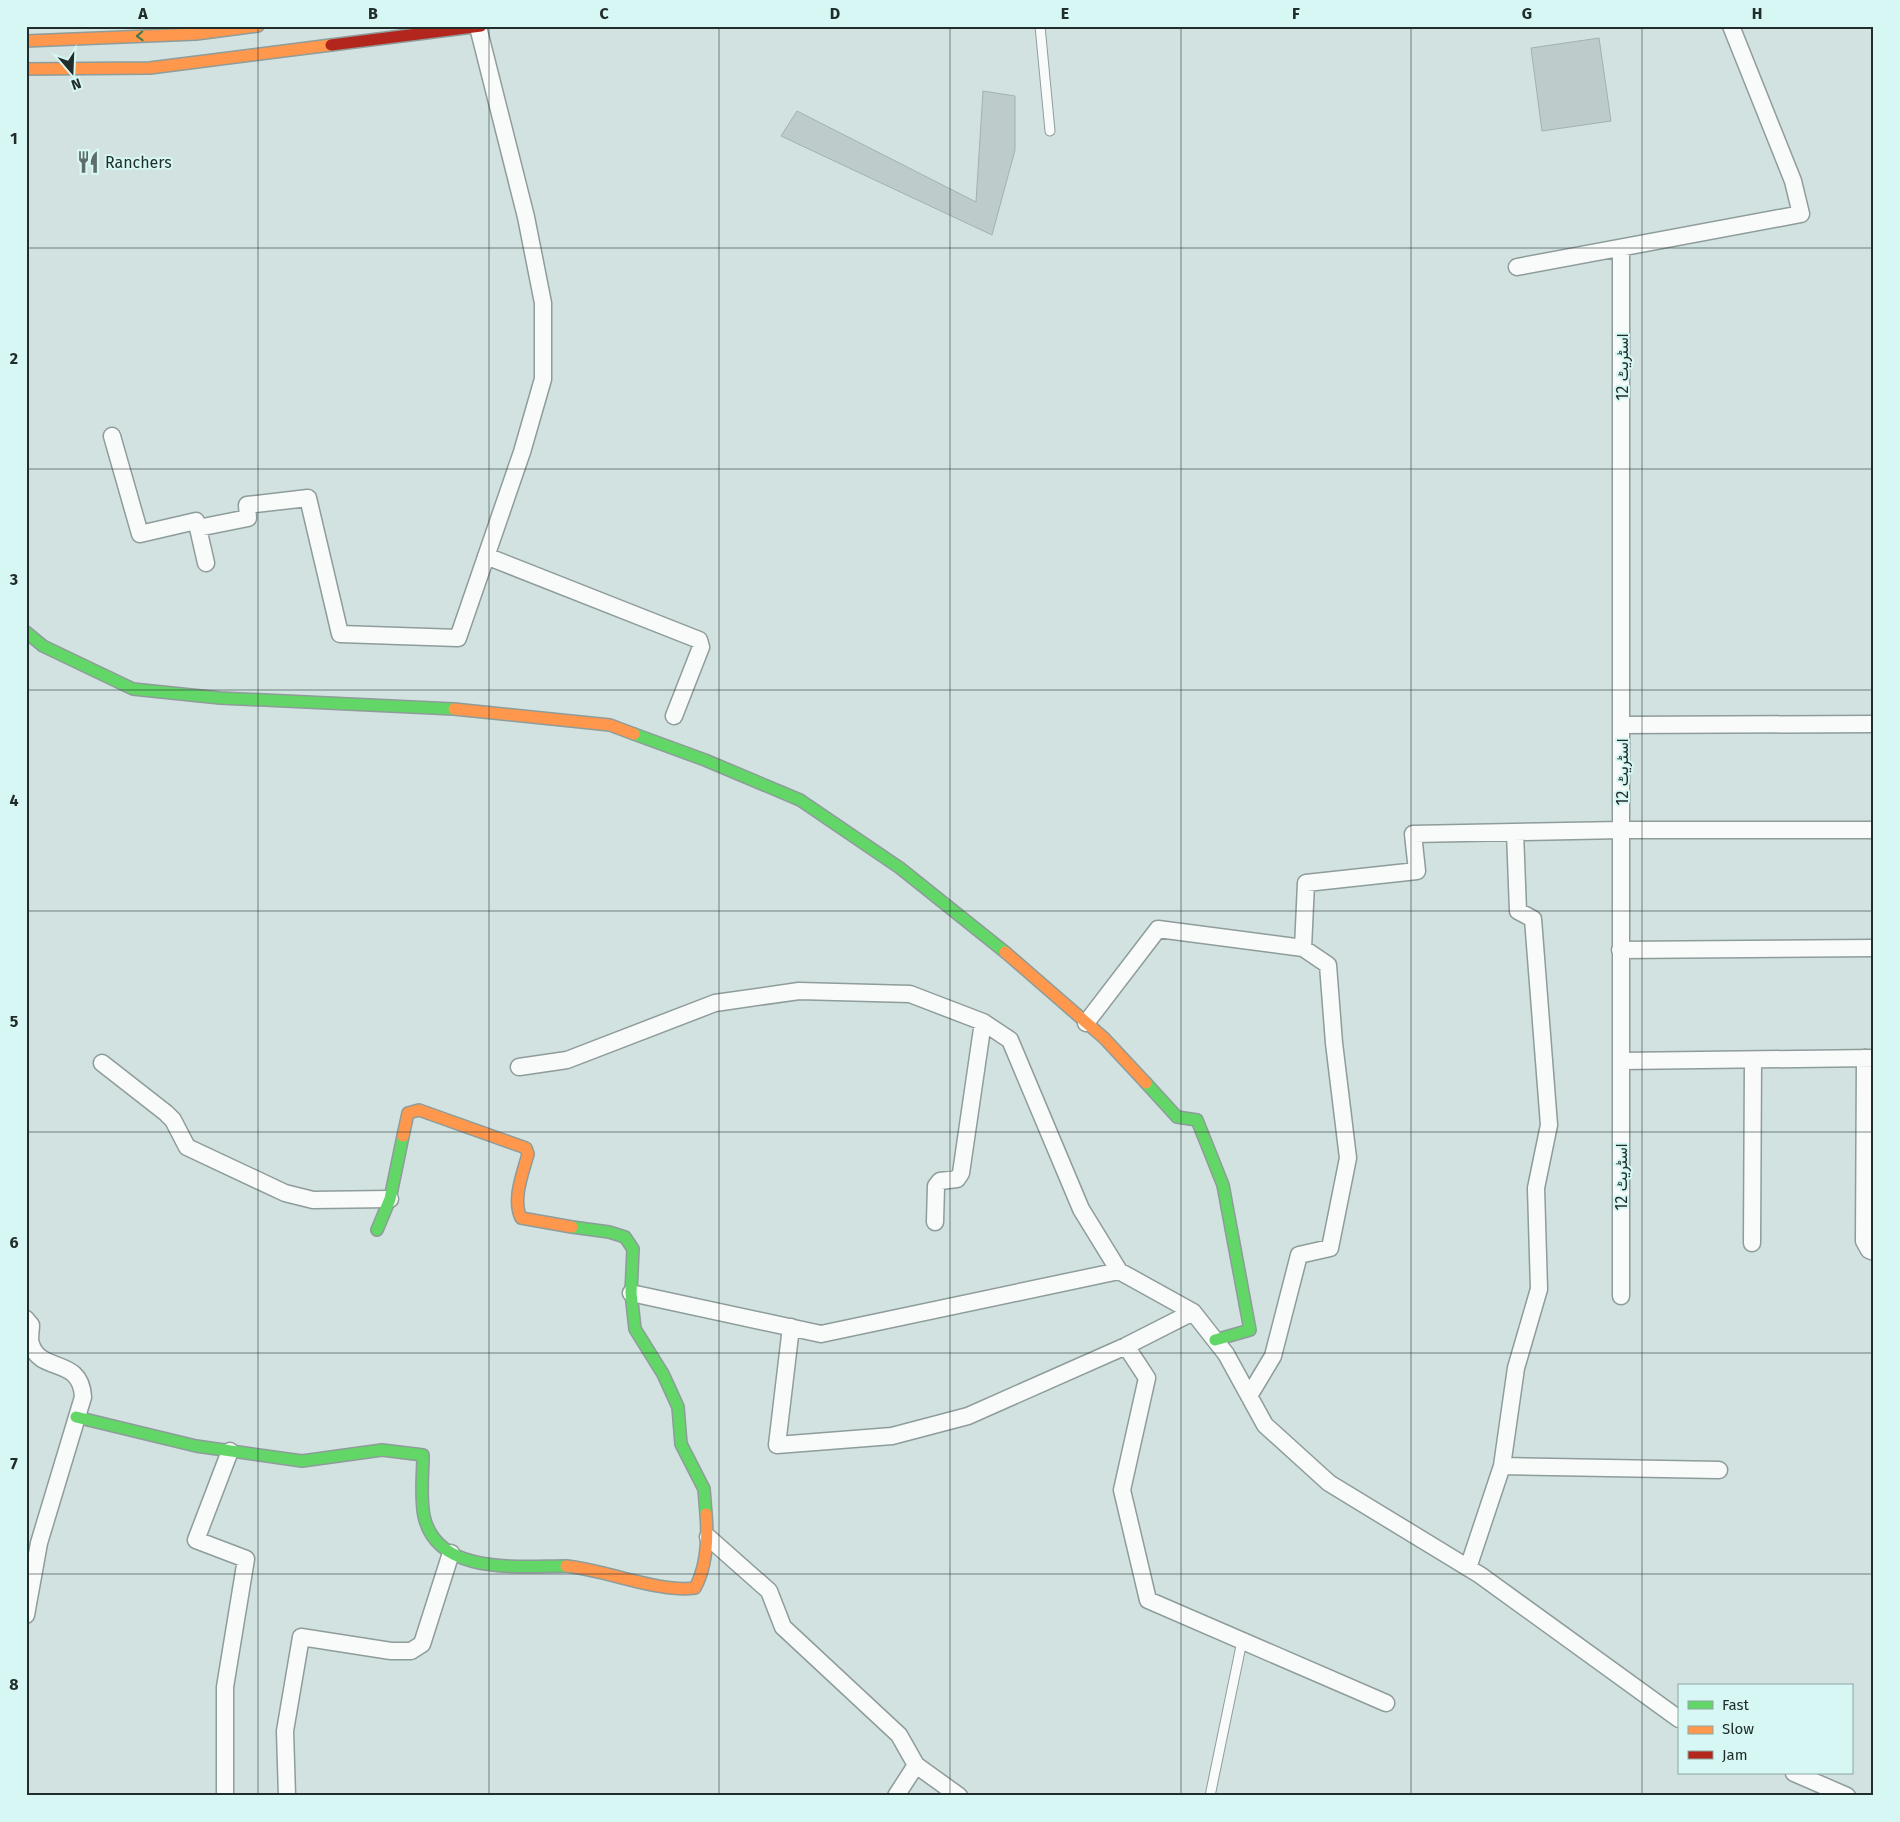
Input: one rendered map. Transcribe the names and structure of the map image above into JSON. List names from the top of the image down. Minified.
{"streets":{"street":["اسٹریٹ 12"]},"places":{"restaurant":["Ranchers"]},"legend":["Fast","Slow","Jam"],"north":"bottom","grid":{"columns":["A","B","C","D","E","F","G","H"],"rows":["1","2","3","4","5","6","7","8"]}}
